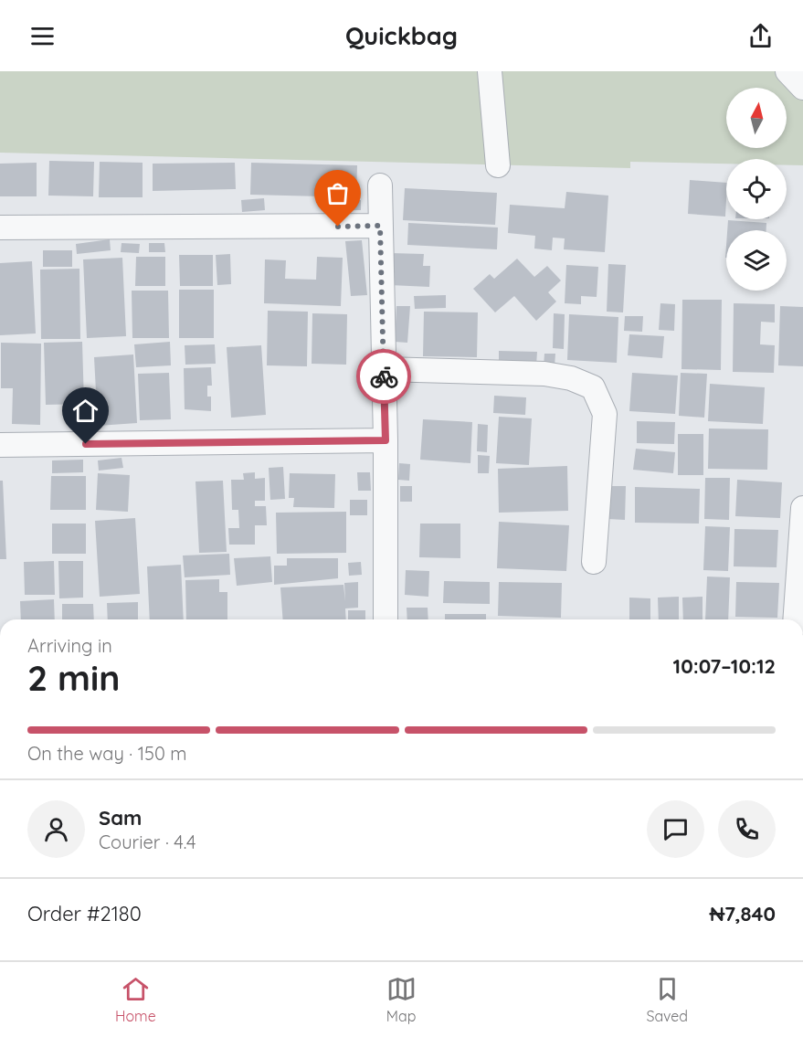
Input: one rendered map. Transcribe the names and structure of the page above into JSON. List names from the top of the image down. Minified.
{"north":"top","page":{"header":"Quickbag","heading":["2 min","Arriving in","10:07–10:12"],"panel":["Sam","Courier · 4.4","Order #2180","₦7,840"],"bar":"On the way · 150 m","tabs":["Home","Map","Saved"]}}
